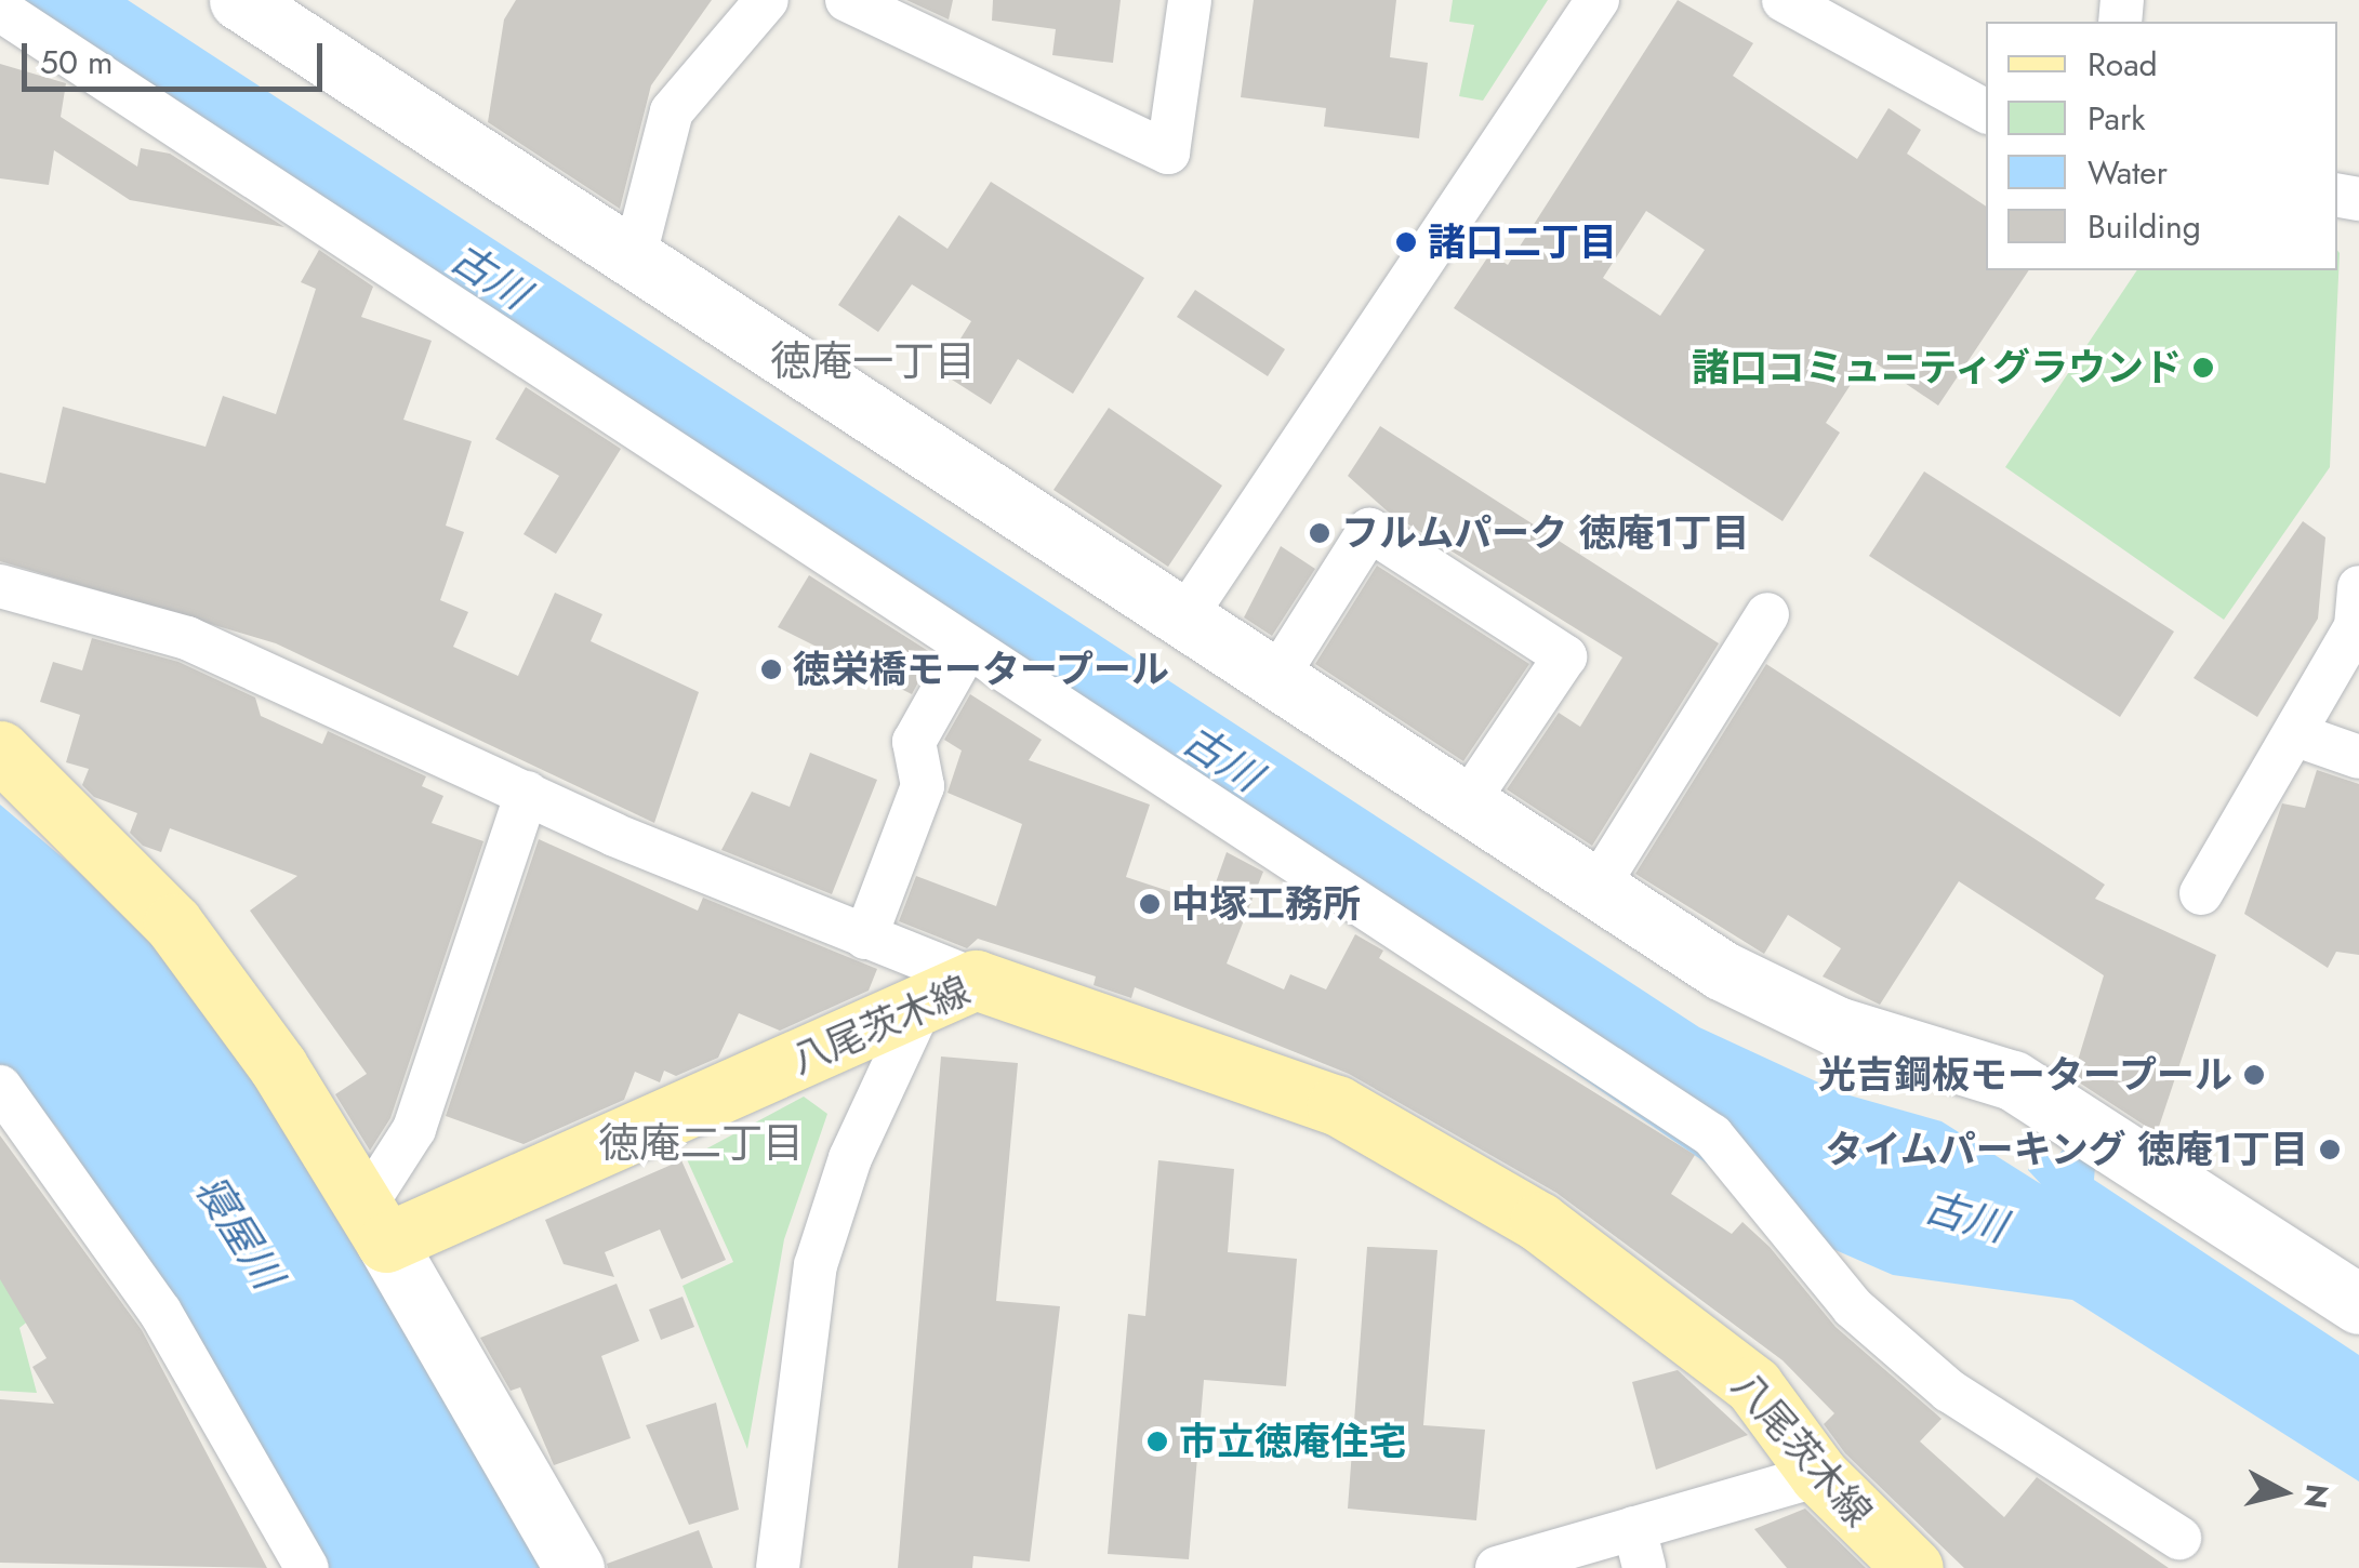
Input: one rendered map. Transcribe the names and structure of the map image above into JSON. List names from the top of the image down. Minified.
{"streets":{"main road":["八尾茨木線"]},"districts":["徳庵一丁目","徳庵二丁目"],"water":["古川","寝屋川"],"places":["諸口二丁目","諸口コミュニティグラウンド","フルムパーク 徳庵1丁目","徳栄橋モータープール","中塚工務所","光吉鋼板モータープール","タイムパーキング 徳庵1丁目","市立徳庵住宅"],"legend":["Road","Park","Water","Building"],"scale_bar":"50 m","north":"right"}
